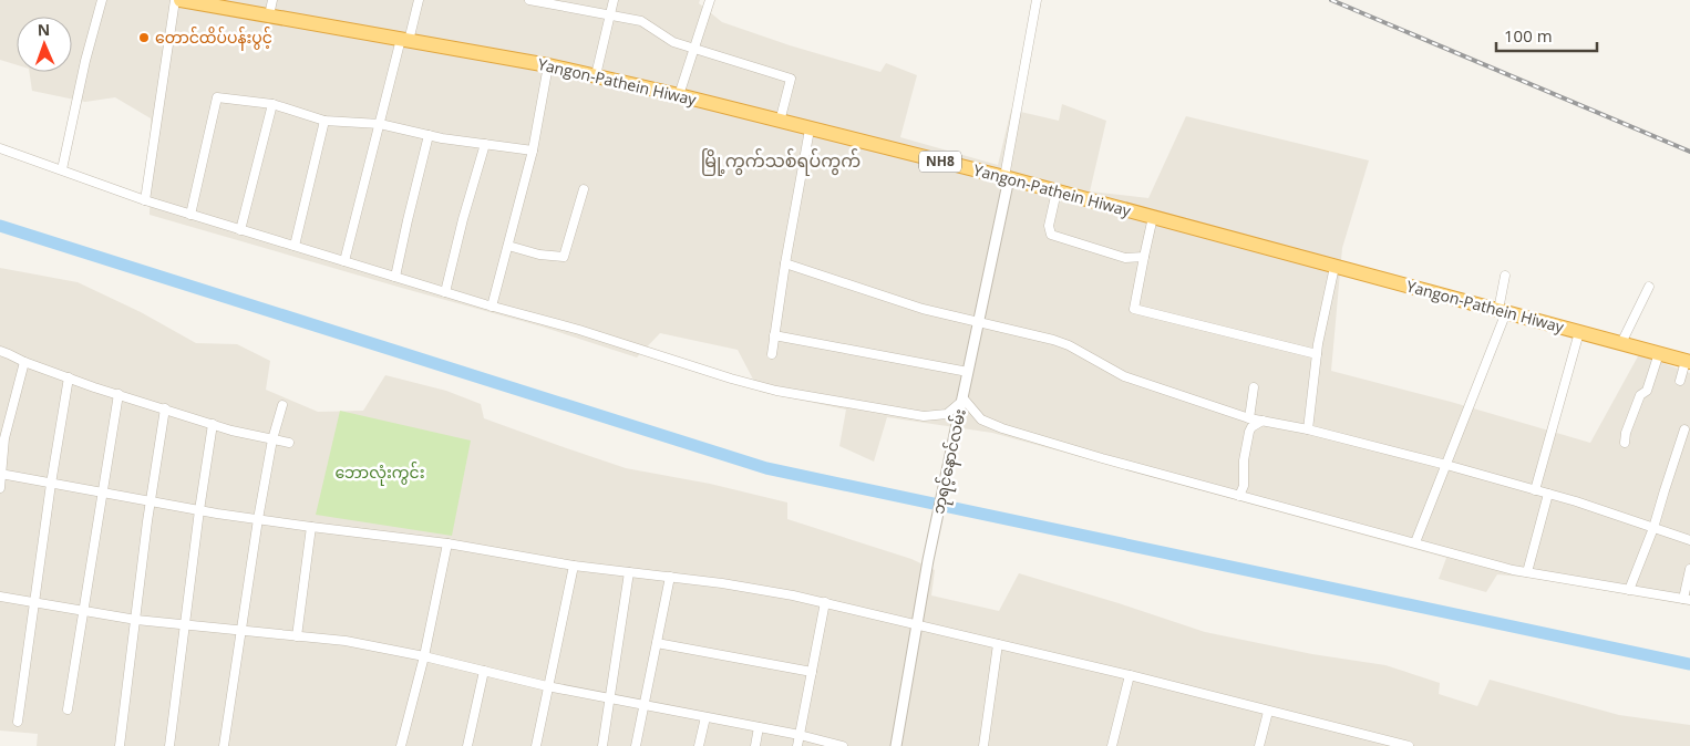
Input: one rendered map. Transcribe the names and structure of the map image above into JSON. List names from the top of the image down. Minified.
{"streets":{"highway":["Yangon-Pathein Hiway","NH8"],"street":["ဘုရင့်နောင်လမ်း"]},"crossings":[["Yangon-Pathein Hiway","ဘုရင့်နောင်လမ်း"]],"districts":["မြို့ကွက်သစ်ရပ်ကွက်"],"parks":["ဘောလုံးကွင်း"],"places":["တောင်ထိပ်ပန်းပွင့်"],"scale_bar":"100 m","north":"top"}
